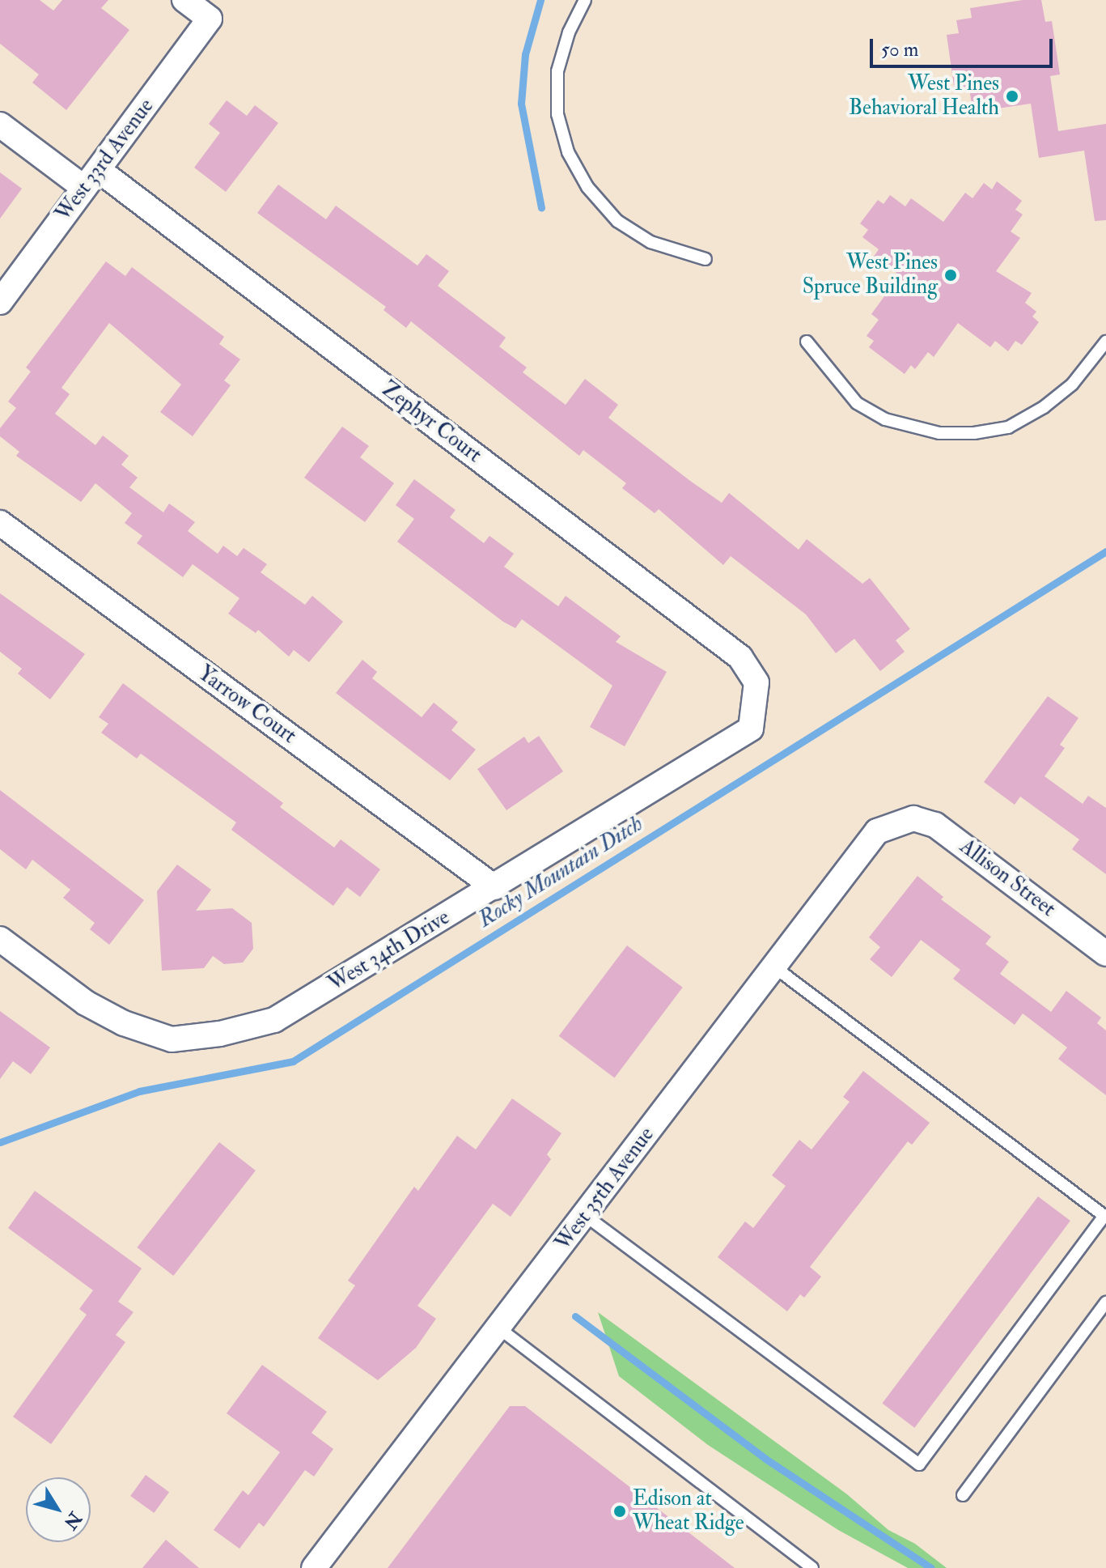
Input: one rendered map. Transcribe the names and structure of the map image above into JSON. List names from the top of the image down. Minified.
{"streets":{"street":["West 33rd Avenue","Zephyr Court","Yarrow Court","Allison Street","West 34th Drive","West 35th Avenue"]},"crossings":[["West 33rd Avenue","Zephyr Court"],["Zephyr Court","West 34th Drive"],["Yarrow Court","West 34th Drive"],["Allison Street","West 35th Avenue"]],"water":["Rocky Mountain Ditch"],"places":["West Pines Behavioral Health","West Pines Spruce Building","Edison at Wheat Ridge"],"scale_bar":"50 m","north":"bottom right"}
